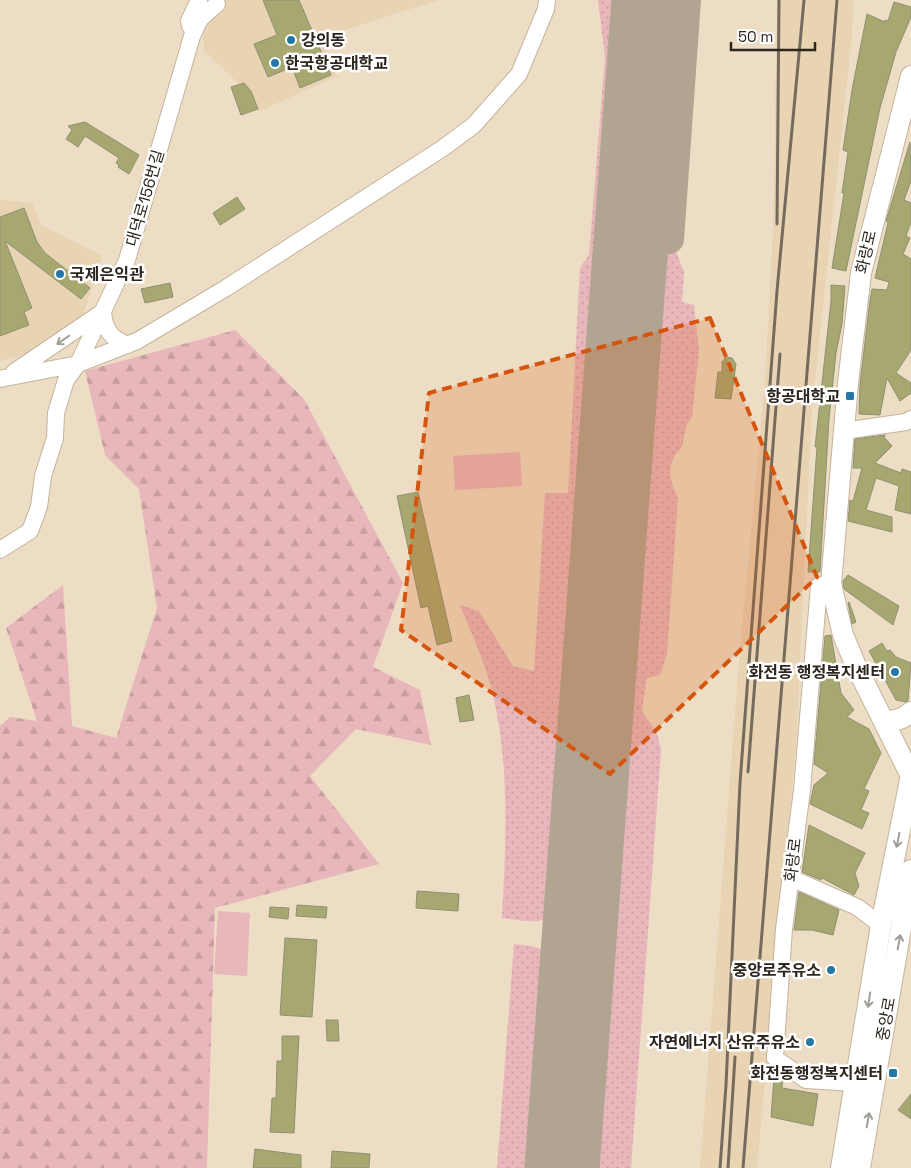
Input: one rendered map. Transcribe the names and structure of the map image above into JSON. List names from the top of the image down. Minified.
{"streets":{"main road":["화랑로","중앙로"],"street":["대덕로156번길"]},"crossings":[["화랑로","중앙로"]],"places":{"other":["강의동","한국항공대학교","국제은익관","화전동 행정복지센터","중앙로주유소","자연에너지 산유주유소"],"transit":["항공대학교","화전동행정복지센터"]},"scale_bar":"50 m"}
